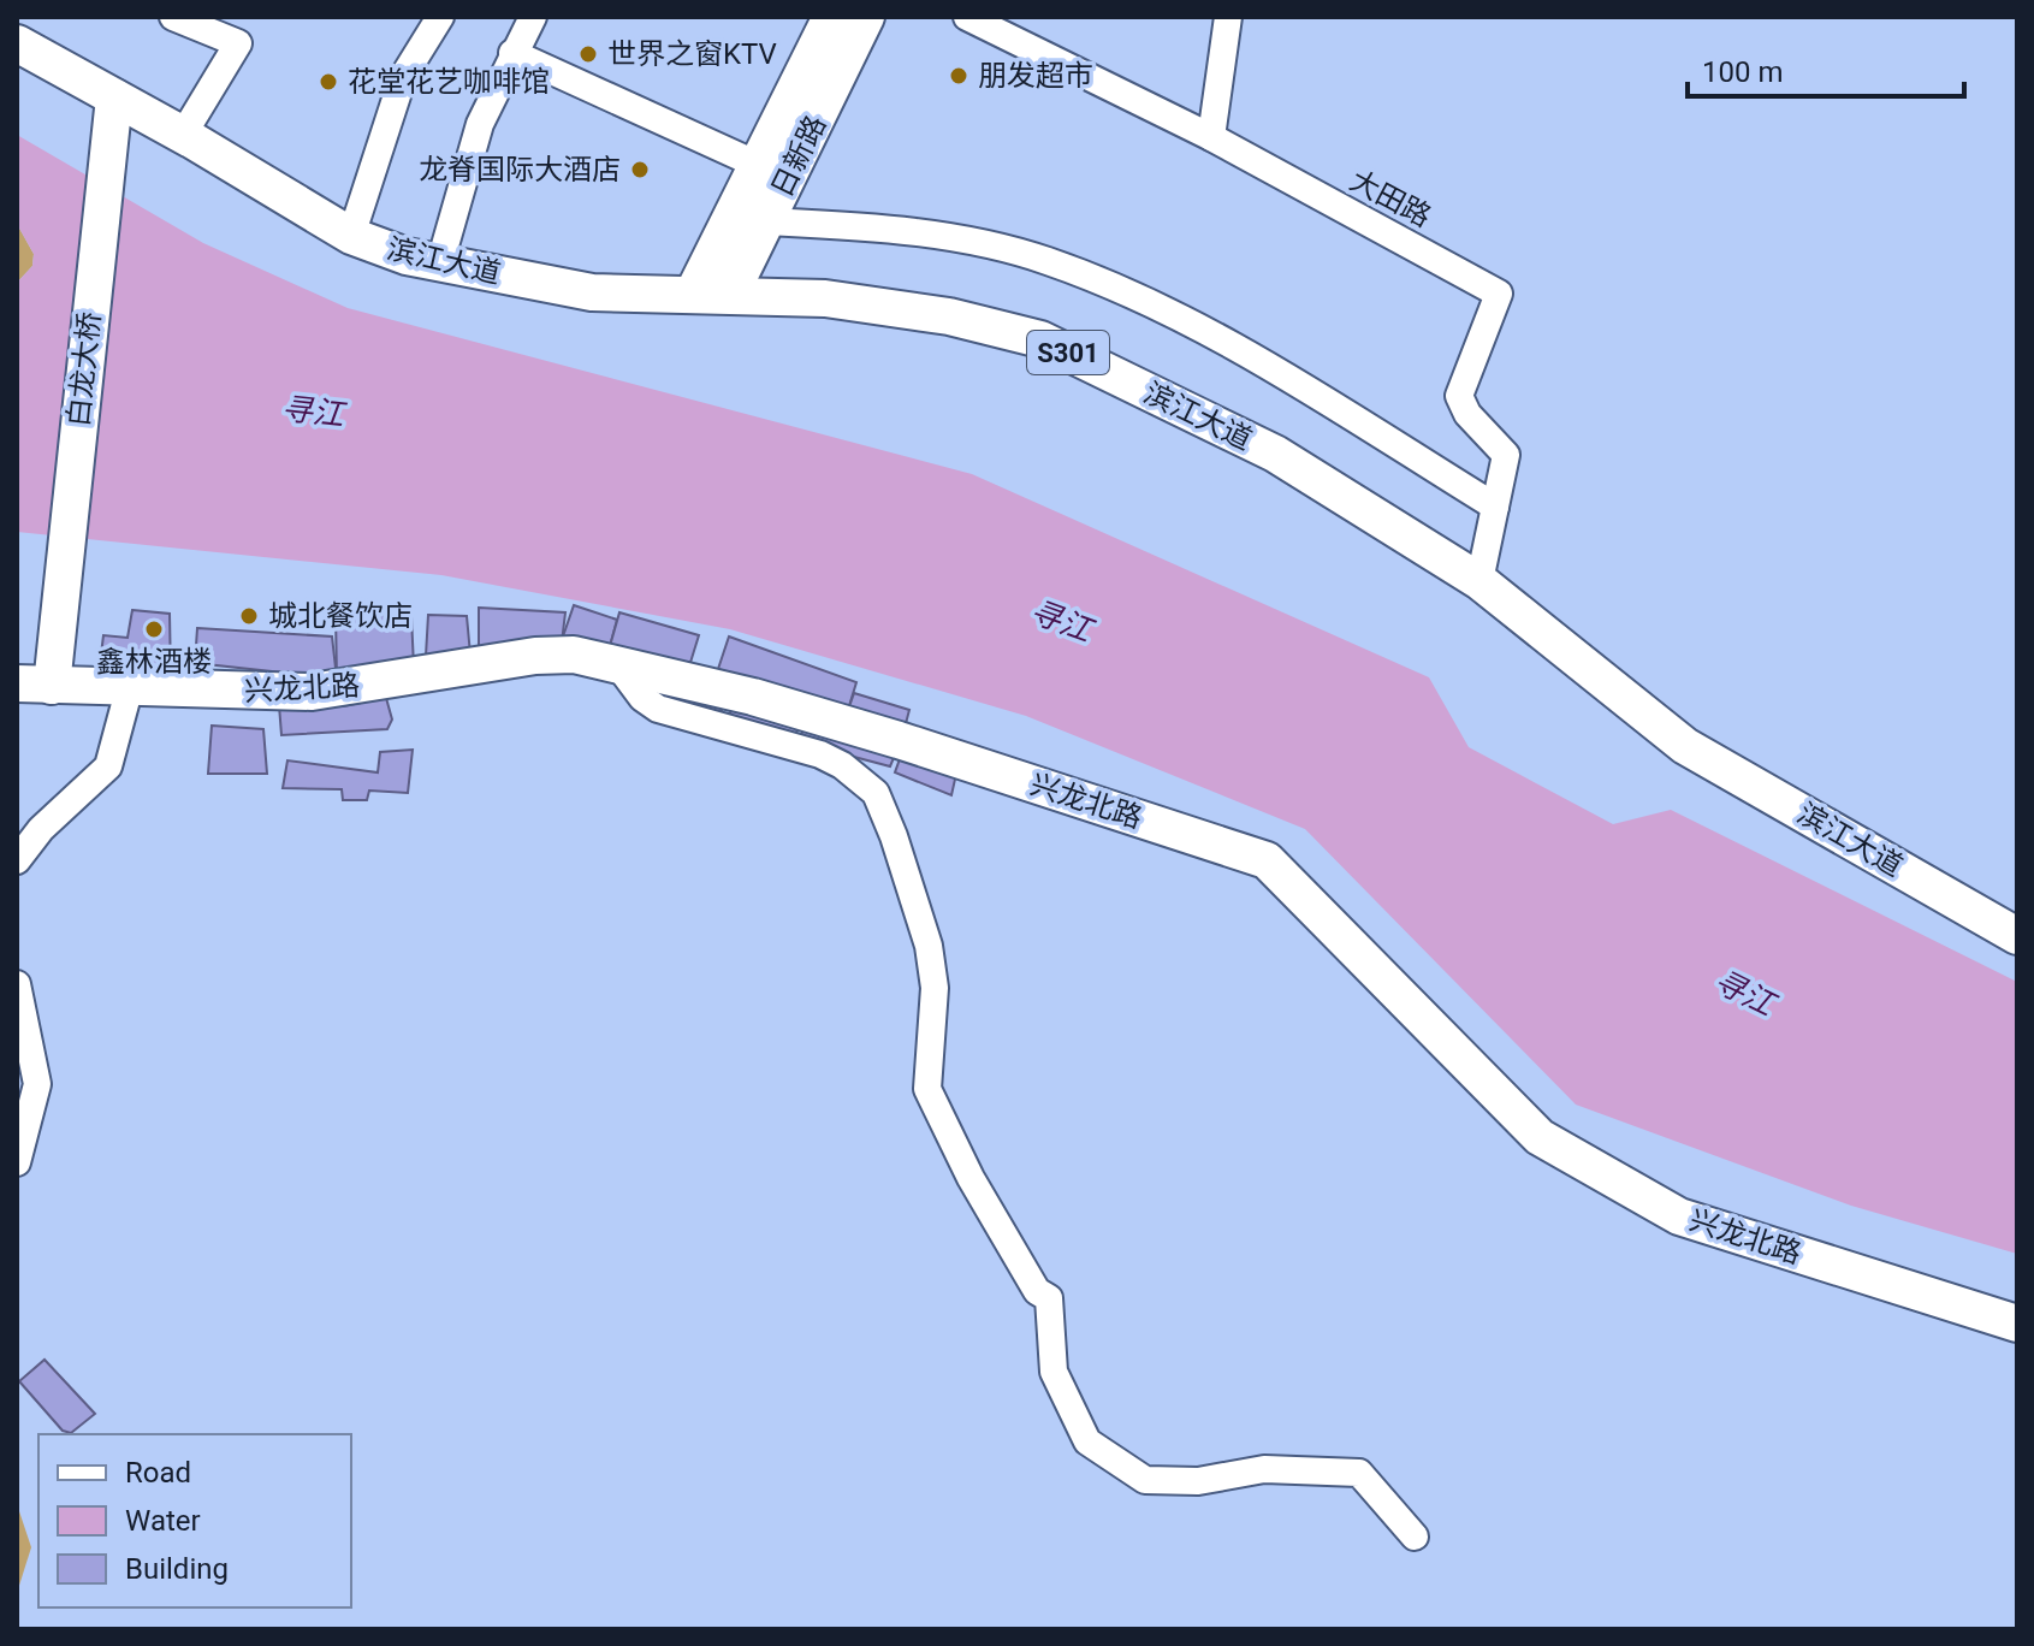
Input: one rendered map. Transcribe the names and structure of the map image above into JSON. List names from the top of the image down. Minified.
{"streets":{"main road":["日新路","滨江大道","S301","白龙大桥","兴龙北路"],"street":["大田路"]},"crossings":[["日新路","滨江大道"],["大田路","滨江大道"],["滨江大道","白龙大桥"],["白龙大桥","兴龙北路"]],"water":["寻江"],"places":["世界之窗KTV","朋发超市","花堂花艺咖啡馆","龙脊国际大酒店","城北餐饮店","鑫林酒楼"],"legend":["Road","Water","Building"],"scale_bar":"100 m"}
